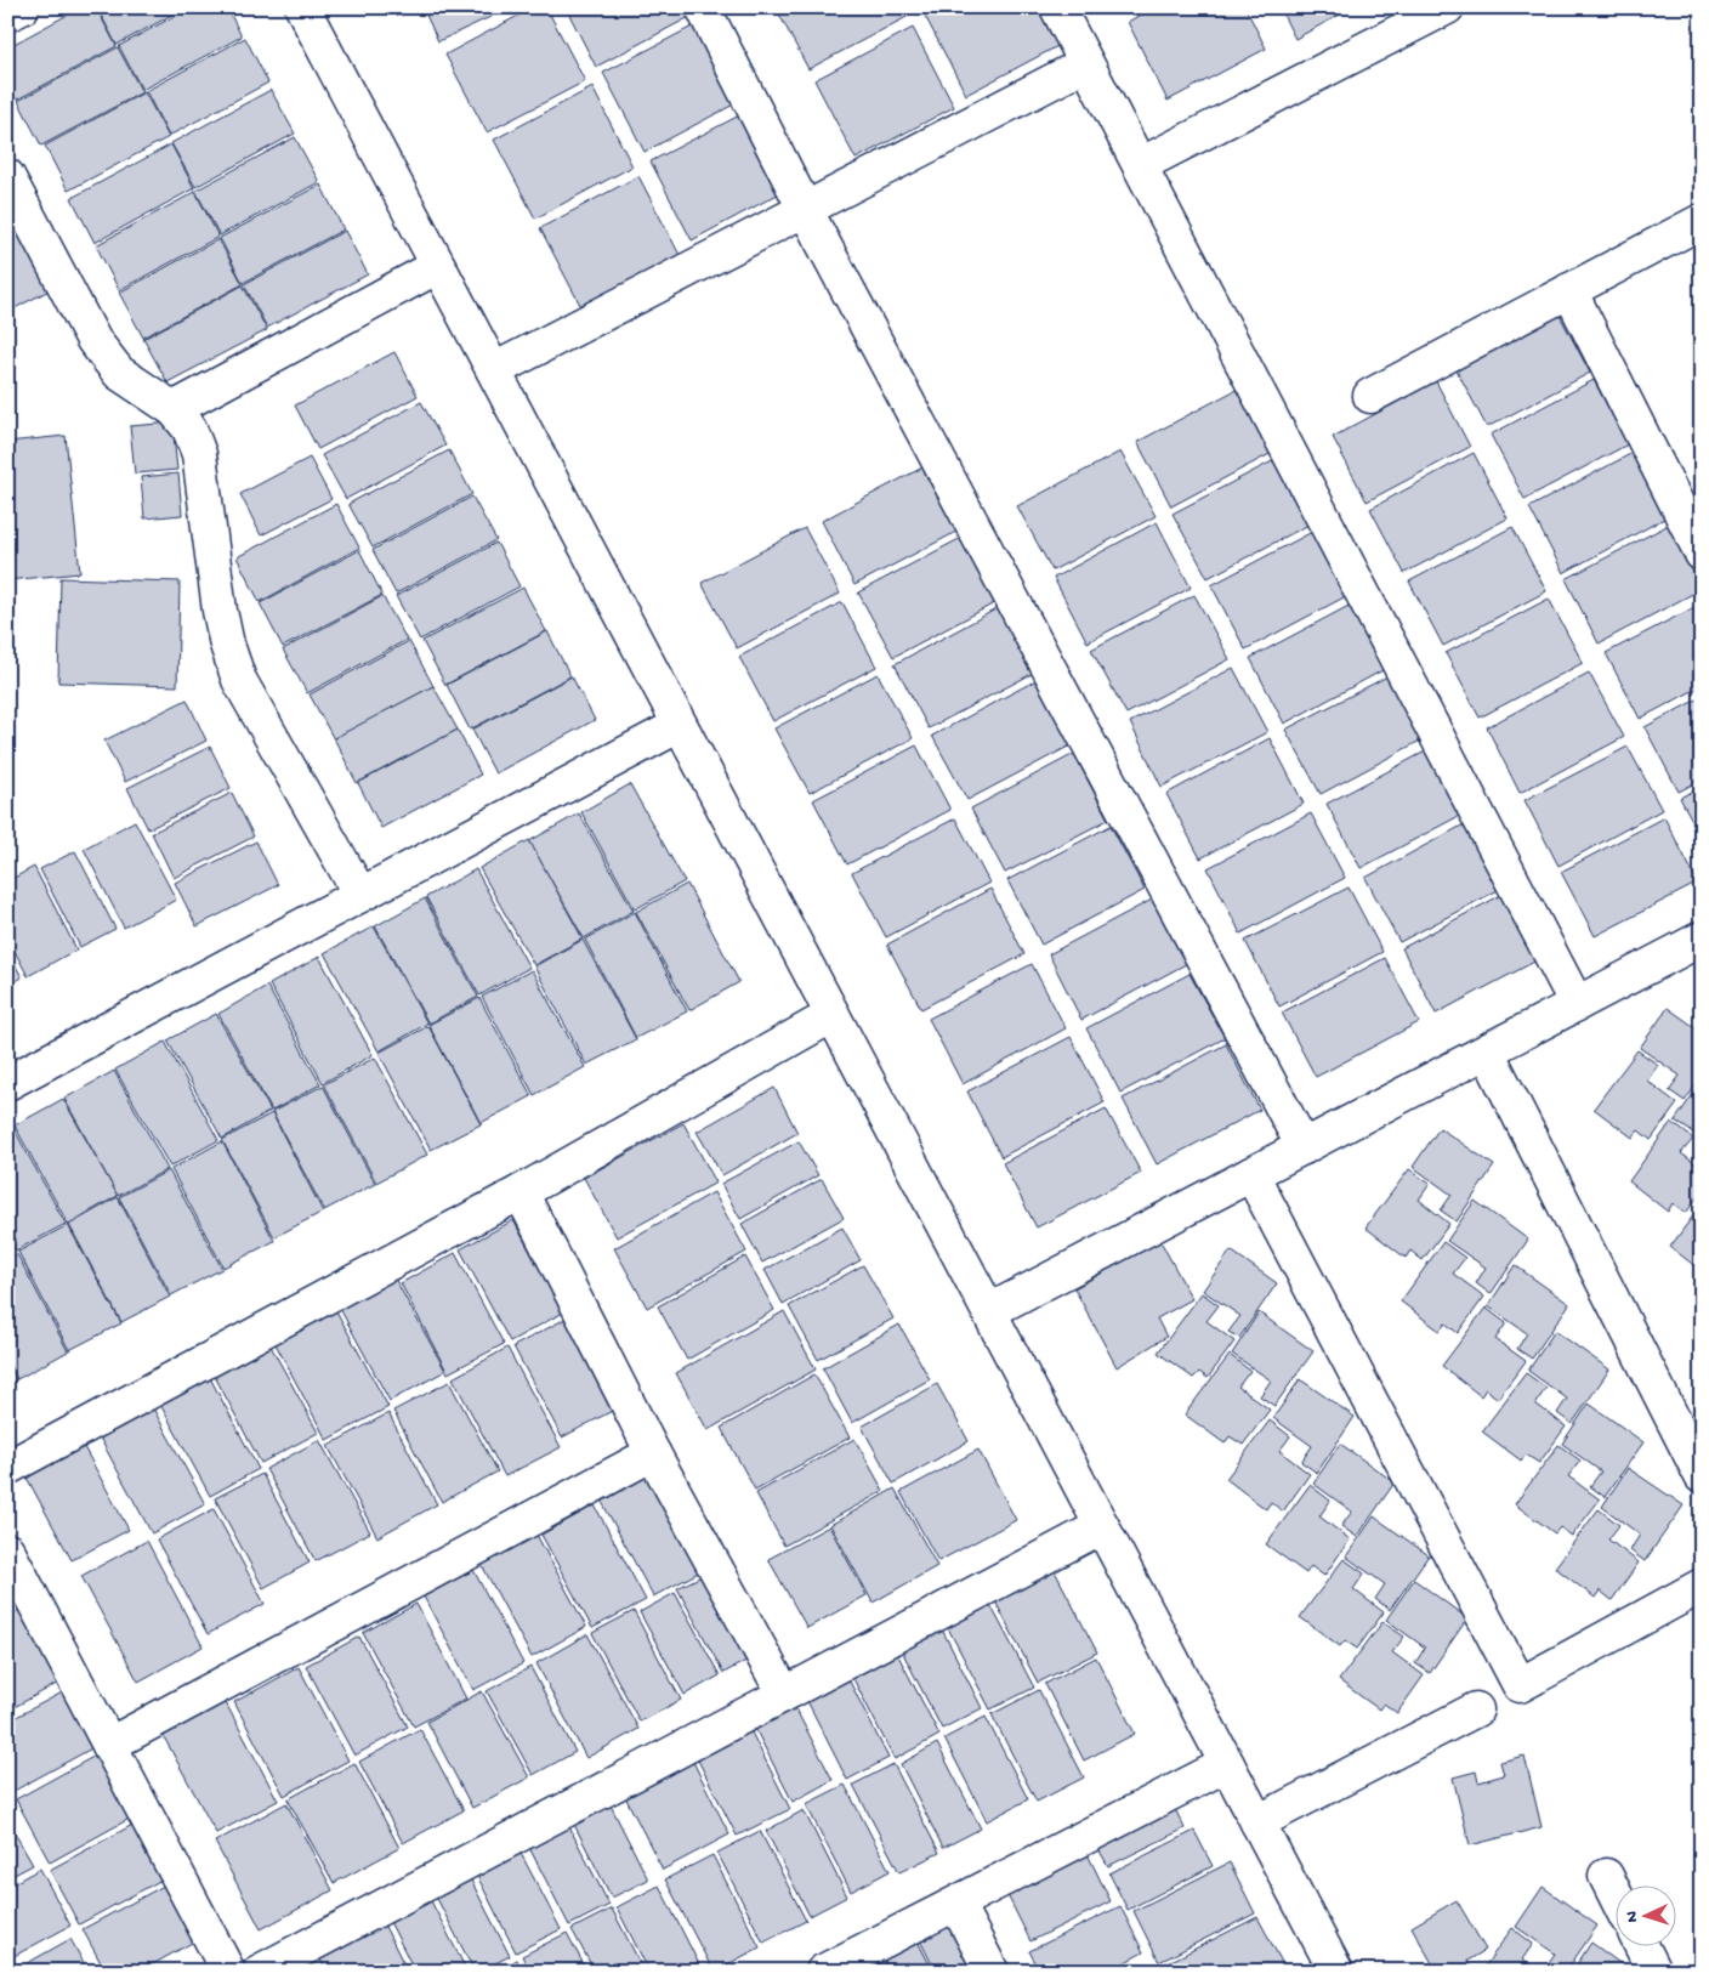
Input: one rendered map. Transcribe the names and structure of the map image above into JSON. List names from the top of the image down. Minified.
{"north":"left"}
